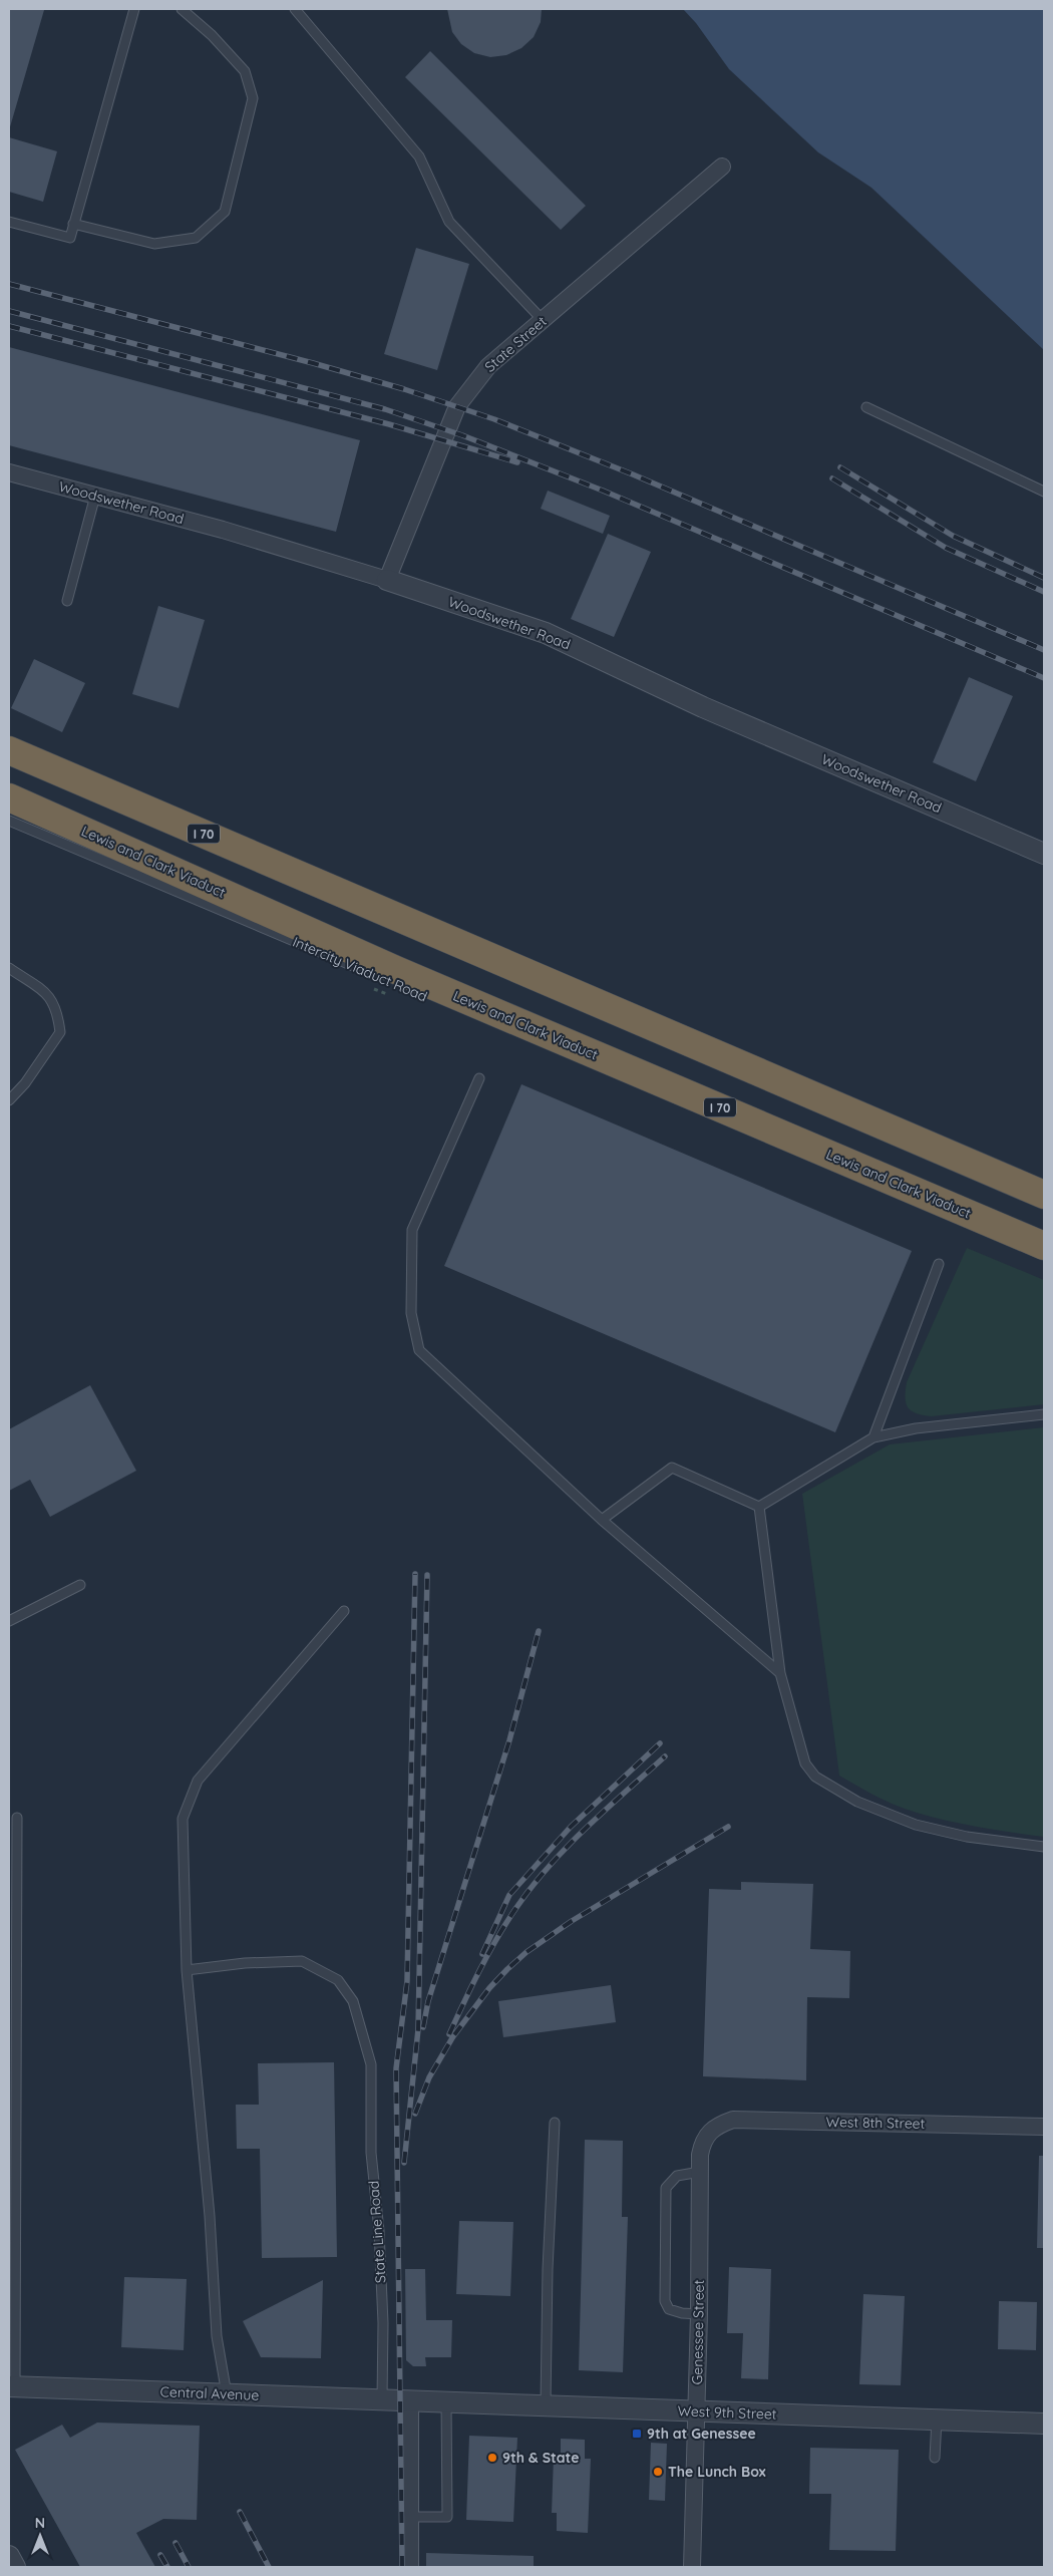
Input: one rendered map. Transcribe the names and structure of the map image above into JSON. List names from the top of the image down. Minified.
{"streets":{"highway":["I 70","Lewis and Clark Viaduct"],"street":["State Street","Woodswether Road","West 8th Street","Genessee Street","Central Avenue","West 9th Street"],"lane":["Intercity Viaduct Road","State Line Road"]},"crossings":[["State Street","Woodswether Road"],["West 8th Street","Genessee Street"],["State Line Road","Central Avenue"],["Genessee Street","West 9th Street"],["Central Avenue","West 9th Street"]],"places":{"transit":["9th at Genessee"],"other":["9th & State","The Lunch Box"]},"north":"top"}
